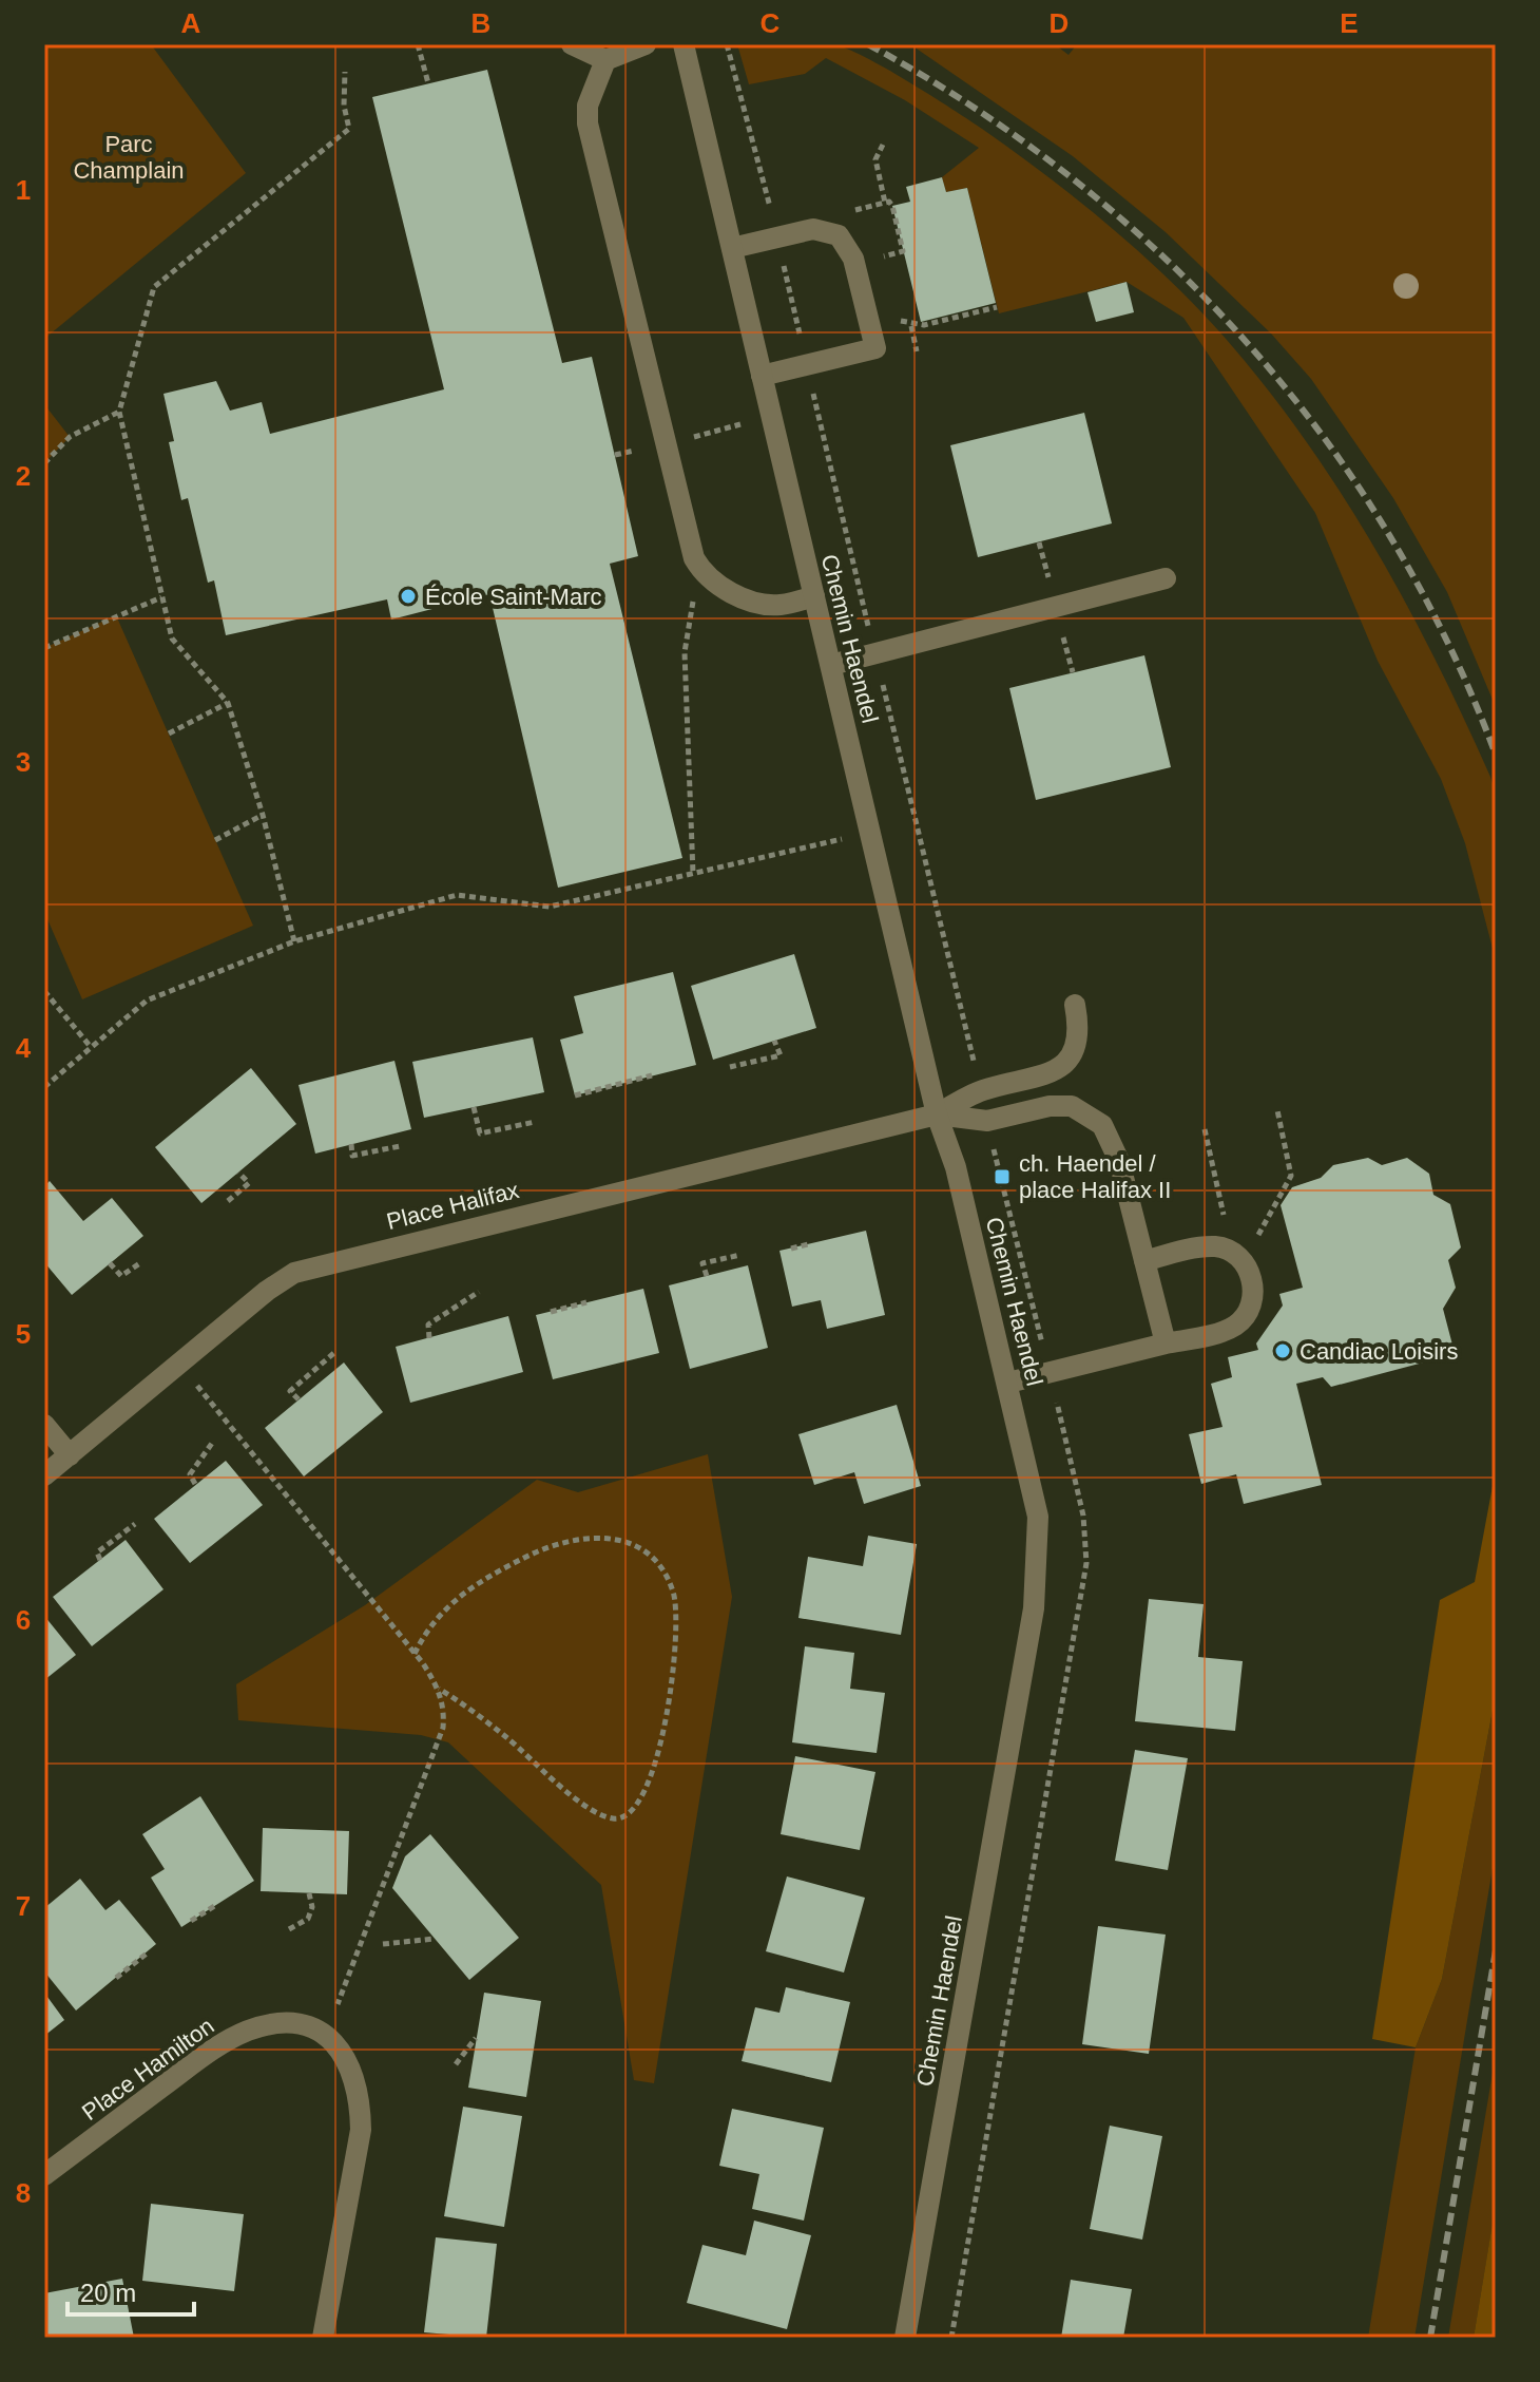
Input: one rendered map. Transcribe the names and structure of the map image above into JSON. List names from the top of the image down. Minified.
{"streets":{"street":["Chemin Haendel","Place Halifax","Place Hamilton"]},"crossings":[["Chemin Haendel","Place Halifax"]],"parks":["Parc Champlain"],"places":{"other":["École Saint-Marc","Candiac Loisirs"],"transit":["ch. Haendel / place Halifax II"]},"scale_bar":"20 m","grid":{"columns":["A","B","C","D","E"],"rows":["1","2","3","4","5","6","7","8"]}}
